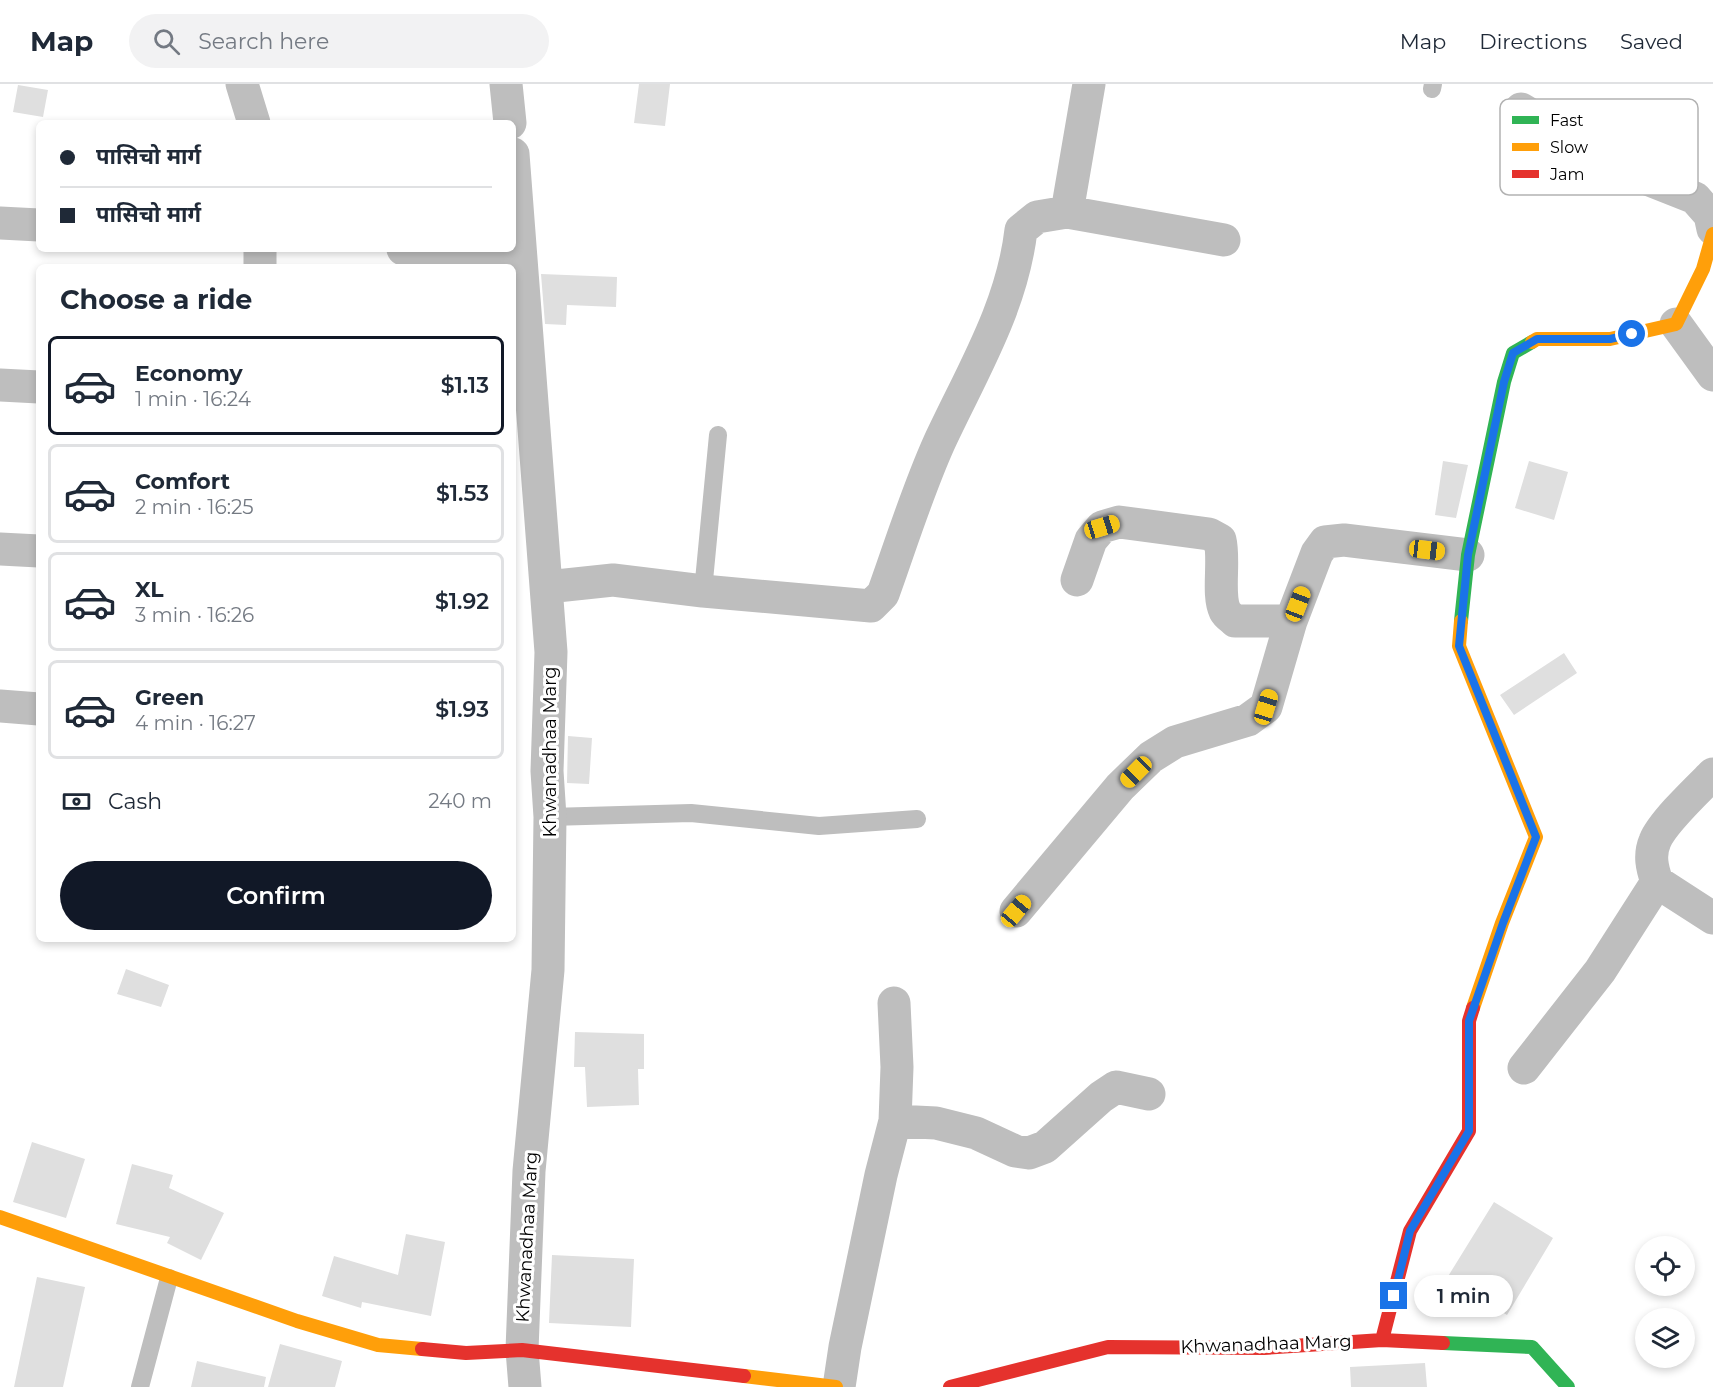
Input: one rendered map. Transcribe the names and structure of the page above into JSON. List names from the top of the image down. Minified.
{"streets":{"street":["Khwanadhaa Marg"]},"legend":["Fast","Slow","Jam"],"page":{"header":"Map","search":"Search here","nav":["Map","Directions","Saved"],"banner":["पासिचो मार्ग","पासिचो मार्ग"],"heading":"Choose a ride","list":[{"name":"Economy","note":"1 min · 16:24","value":"$1.13"},{"name":"Comfort","note":"2 min · 16:25","value":"$1.53"},{"name":"XL","note":"3 min · 16:26","value":"$1.92"},{"name":"Green","note":"4 min · 16:27","value":"$1.93"}],"pay":["Cash","240 m"],"buttons":"Confirm","bubble":"1 min"}}
